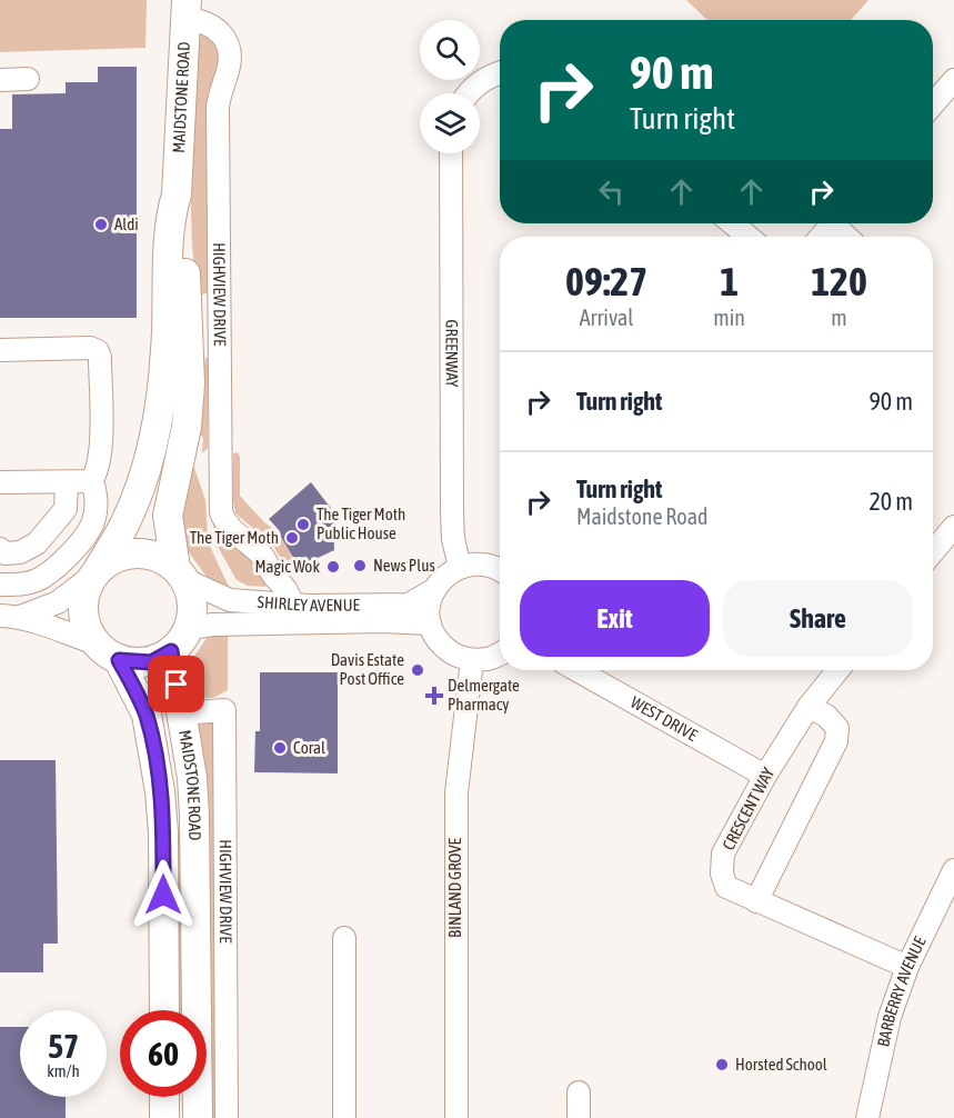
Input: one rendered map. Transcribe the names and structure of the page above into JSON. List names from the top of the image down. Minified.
{"streets":{"main road":["MAIDSTONE ROAD"],"street":["HIGHVIEW DRIVE","GREENWAY","SHIRLEY AVENUE","WEST DRIVE","CRESCENT WAY","BINLAND GROVE","BARBERRY AVENUE"]},"crossings":[["MAIDSTONE ROAD","HIGHVIEW DRIVE"],["MAIDSTONE ROAD","SHIRLEY AVENUE"],["HIGHVIEW DRIVE","SHIRLEY AVENUE"],["GREENWAY","SHIRLEY AVENUE"],["WEST DRIVE","CRESCENT WAY"],["CRESCENT WAY","BARBERRY AVENUE"]],"places":{"other":["Aldi","The Tiger Moth Public House","The Tiger Moth","News Plus","Magic Wok","Davis Estate Post Office","Coral","Horsted School"],"health":["Delmergate Pharmacy"]},"page":{"turn":["90 m","Turn right"],"eta":["09:27","Arrival","1","min","120","m"],"list":[{"name":"Turn right","value":"90 m"},{"name":"Turn right","note":"Maidstone Road","value":"20 m"}],"buttons":["Exit","Share"],"speed":"57 km/h","limit":"60"}}
